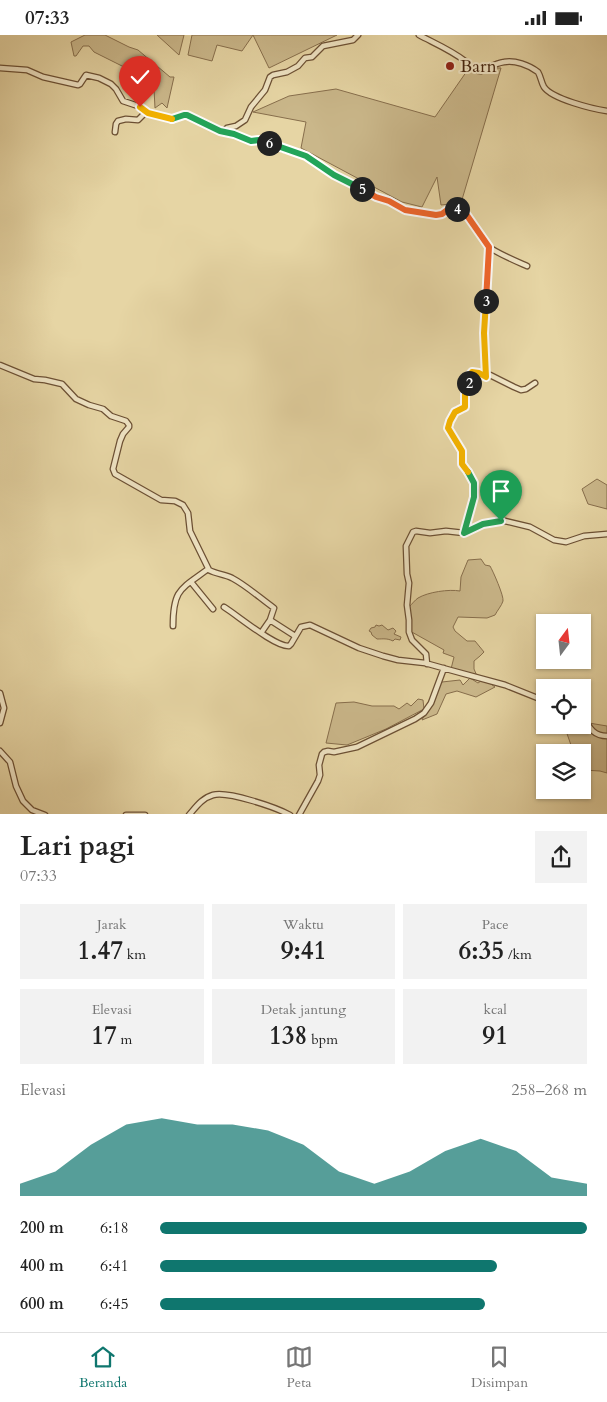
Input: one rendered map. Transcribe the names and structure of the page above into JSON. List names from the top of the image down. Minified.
{"places":["Barn"],"north":"top","page":{"status":"07:33","pins":["6","5","4","3","2"],"heading":["Lari pagi","07:33"],"stats":[["Jarak","1.47 km"],["Waktu","9:41"],["Pace","6:35 /km"],["Elevasi","17 m"],["Detak jantung","138 bpm"],["kcal","91"]],"chart":["Elevasi","258–268 m"],"list":[{"name":"200 m","note":"6:18"},{"name":"400 m","note":"6:41"},{"name":"600 m","note":"6:45"}],"tabs":["Beranda","Peta","Disimpan"]}}
